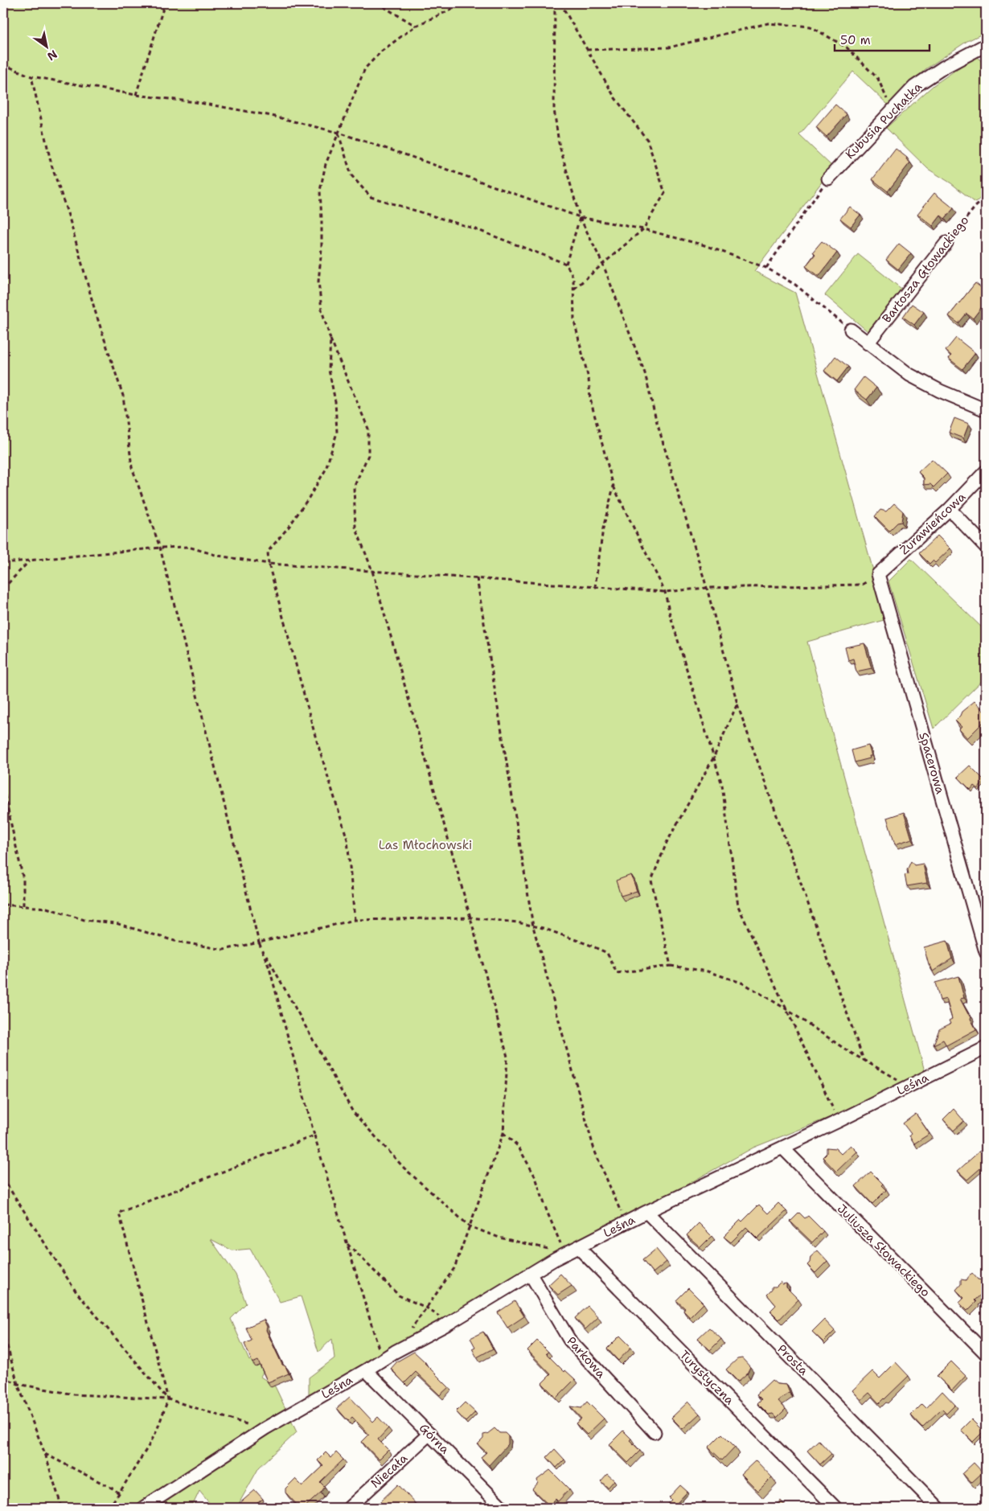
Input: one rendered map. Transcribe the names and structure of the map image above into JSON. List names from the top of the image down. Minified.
{"streets":{"street":["Kubusia Puchatka","Bartosza Głowackiego","Żurawieńcowa","Spacerowa","Leśna","Juliusza Słowackiego","Parkowa","Prosta","Turystyczna","Górna","Niecała"]},"crossings":[["Żurawieńcowa","Spacerowa"],["Leśna","Juliusza Słowackiego"],["Leśna","Parkowa"],["Leśna","Prosta"],["Leśna","Turystyczna"],["Leśna","Górna"],["Górna","Niecała"]],"parks":["Las Młochowski"],"scale_bar":"50 m","north":"bottom right"}
